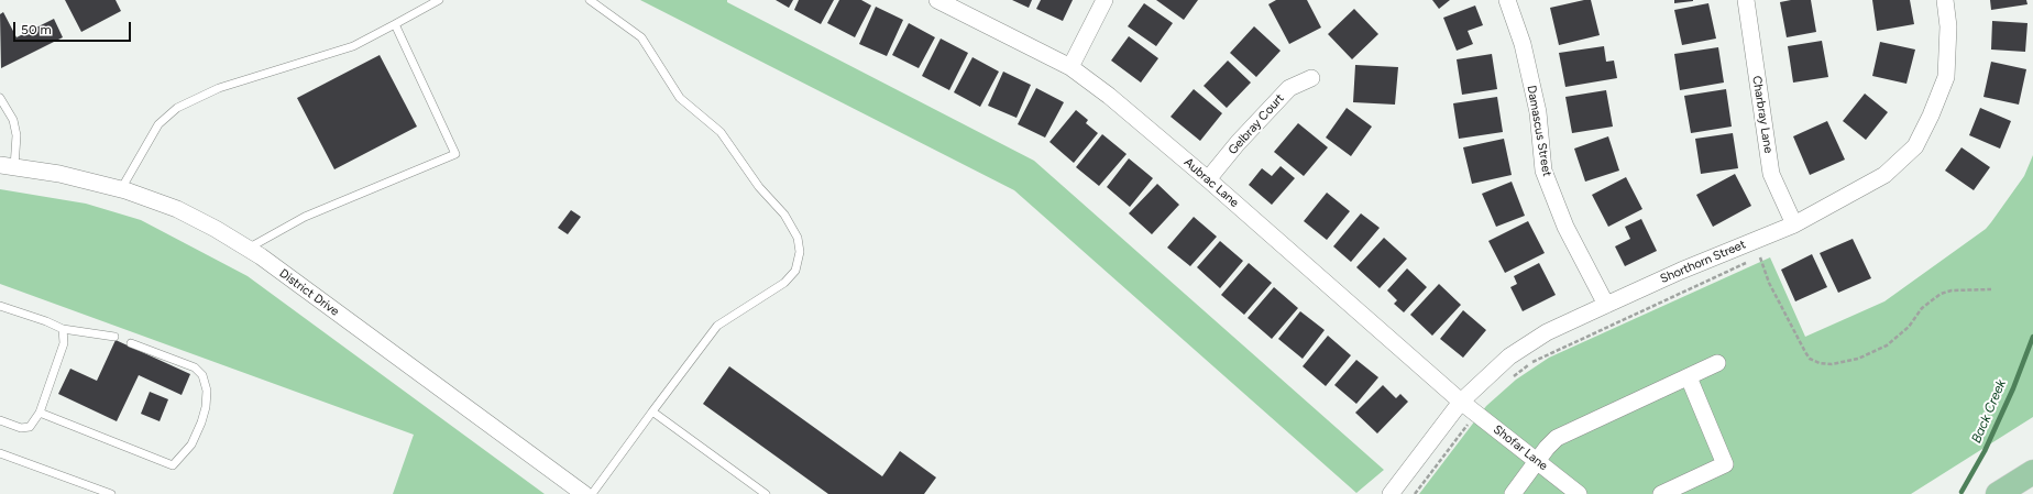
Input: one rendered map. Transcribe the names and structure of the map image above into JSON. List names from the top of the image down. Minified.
{"streets":{"street":["Charbray Lane","Gelbray Court","Damascus Street","Aubrac Lane","Shorthorn Street","District Drive","Shofar Lane"]},"crossings":[["Charbray Lane","Shorthorn Street"],["Gelbray Court","Aubrac Lane"],["Damascus Street","Shorthorn Street"],["Aubrac Lane","Shorthorn Street"],["Aubrac Lane","Shofar Lane"],["Shorthorn Street","Shofar Lane"]],"water":["Back Creek"],"scale_bar":"50 m"}
